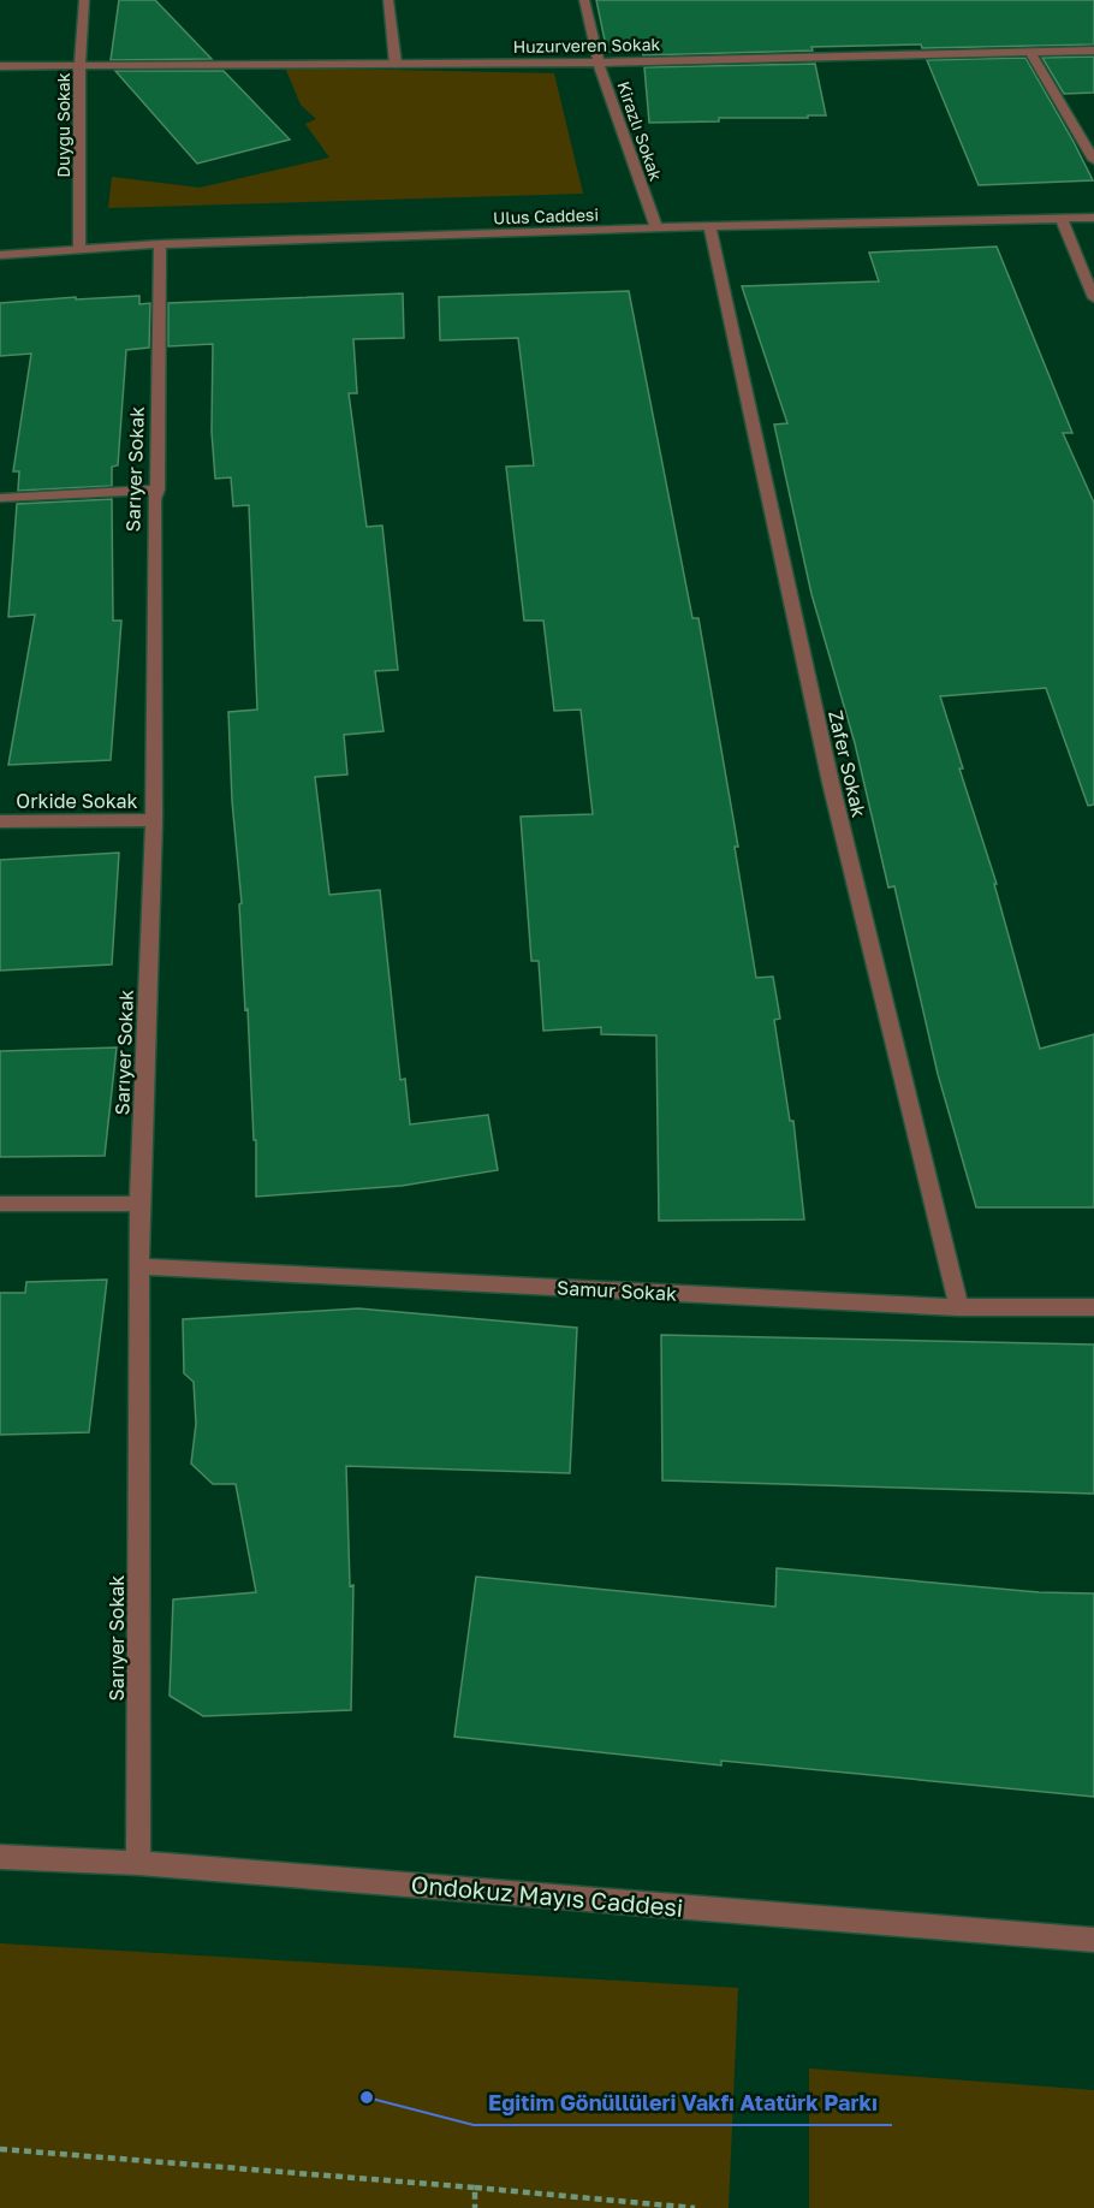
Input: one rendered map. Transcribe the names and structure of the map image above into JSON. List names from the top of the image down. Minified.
{"streets":{"street":["Huzurveren Sokak","Duygu Sokak","Kirazlı Sokak","Ulus Caddesi","Sarıyer Sokak","Zafer Sokak","Orkide Sokak","Samur Sokak","Ondokuz Mayıs Caddesi"]},"crossings":[["Huzurveren Sokak","Duygu Sokak"],["Huzurveren Sokak","Kirazlı Sokak"],["Duygu Sokak","Ulus Caddesi"],["Kirazlı Sokak","Ulus Caddesi"],["Ulus Caddesi","Sarıyer Sokak"],["Ulus Caddesi","Zafer Sokak"],["Sarıyer Sokak","Orkide Sokak"],["Sarıyer Sokak","Samur Sokak"],["Sarıyer Sokak","Ondokuz Mayıs Caddesi"],["Zafer Sokak","Samur Sokak"]],"places":["Eğitim Gönüllüleri Vakfı Atatürk Parkı"]}
